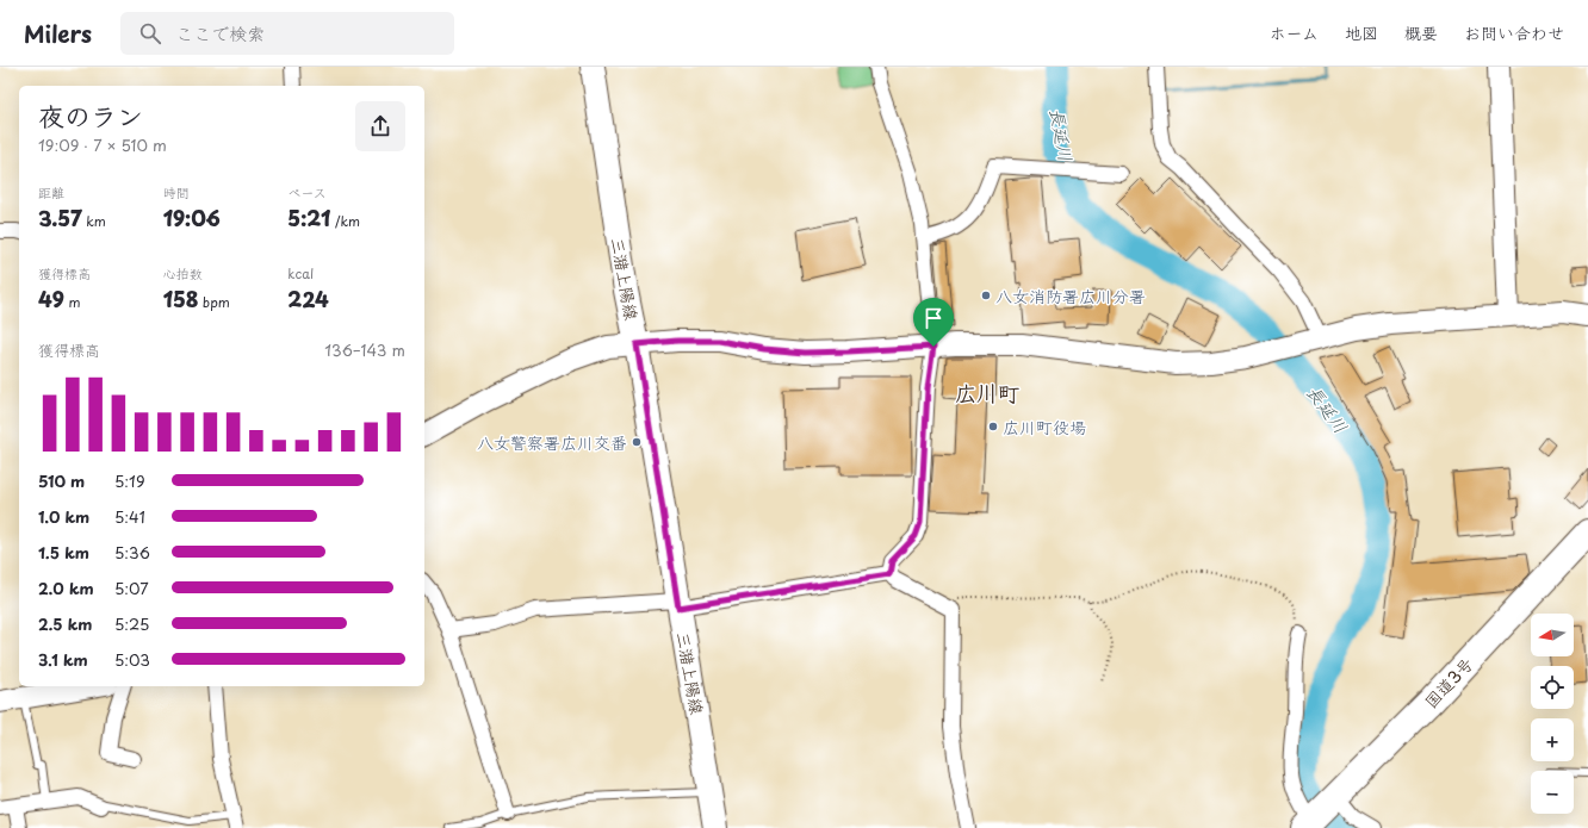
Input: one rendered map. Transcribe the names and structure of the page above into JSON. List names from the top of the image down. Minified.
{"streets":{"highway":["国道3号"],"main road":["三潴上陽線"]},"districts":["広川町"],"water":["長延川"],"places":["八女消防署広川分署","広川町役場","八女警察署広川交番"],"north":"left","page":{"header":"Milers","search":"ここで検索","nav":["ホーム","地図","概要","お問い合わせ"],"heading":["夜のラン","19:09 · 7 × 510 m"],"stats":[["距離","3.57 km"],["時間","19:06"],["ペース","5:21 /km"],["獲得標高","49 m"],["心拍数","158 bpm"],["kcal","224"]],"chart":["獲得標高","136–143 m"],"list":[{"name":"510 m","note":"5:19"},{"name":"1.0 km","note":"5:41"},{"name":"1.5 km","note":"5:36"},{"name":"2.0 km","note":"5:07"},{"name":"2.5 km","note":"5:25"},{"name":"3.1 km","note":"5:03"}],"map_buttons":["+","−"]}}
